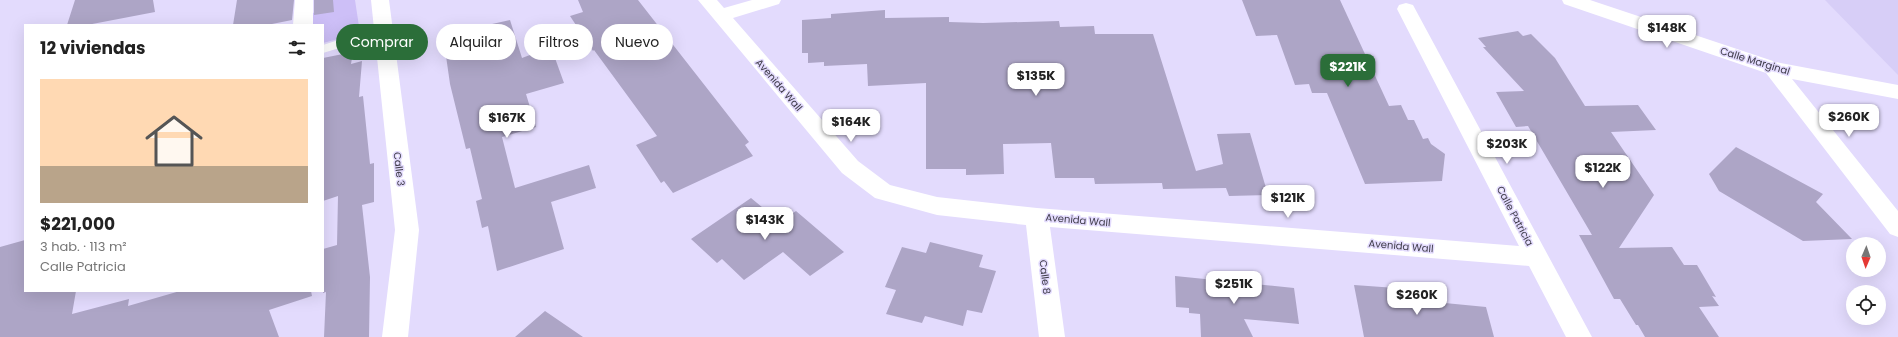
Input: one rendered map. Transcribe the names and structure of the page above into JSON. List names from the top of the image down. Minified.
{"streets":{"street":["Calle Marginal","Avenida Wall","Calle 3","Calle Patricia","Calle 8"]},"crossings":[["Avenida Wall","Calle Patricia"],["Avenida Wall","Calle 8"]],"north":"bottom","page":{"price":["$148K","$221K","$135K","$260K","$167K","$164K","$203K","$122K","$121K","$143K","$251K","$260K"],"chip":["Comprar","Alquilar","Filtros","Nuevo"],"heading":"12 viviendas","list":[{"name":"$221,000","note":"3 hab. · 113 m² · Calle Patricia"}]}}
